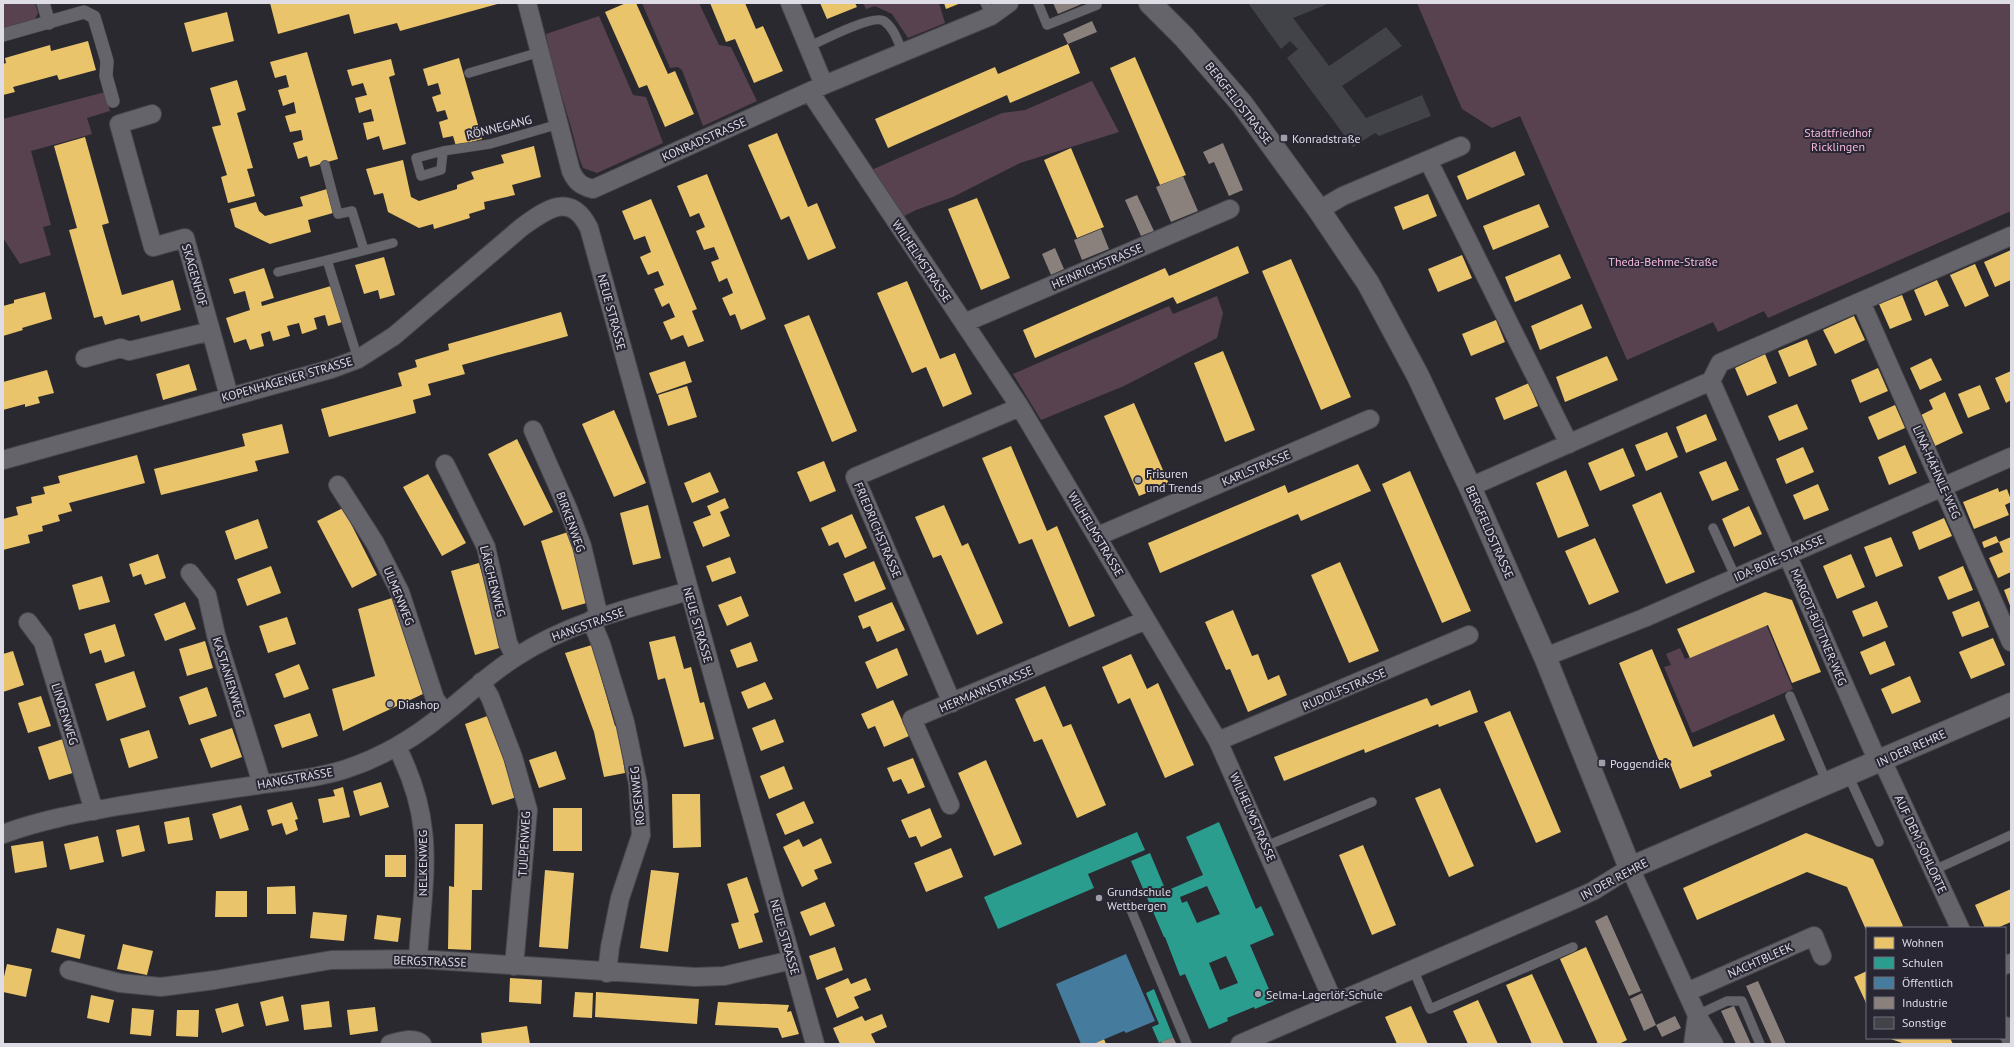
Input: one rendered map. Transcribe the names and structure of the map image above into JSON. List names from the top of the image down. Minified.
{"streets":{"street":["BERGFELDSTRASSE","KONRADSTRASSE","WILHELMSTRASSE","HEINRICHSTRASSE","SKAGENHOF","NEUE STRASSE","KOPENHAGENER STRASSE","KARLSTRASSE","LINA-HÄHNLE-WEG","BIRKENWEG","FRIEDRICHSTRASSE","IDA-BOIE-STRASSE","LÄRCHENWEG","ULMENWEG","HANGSTRASSE","MARGOT-BÜTTNER-WEG","KASTANIENWEG","HERMANNSTRASSE","RUDOLFSTRASSE","LINDENWEG","IN DER REHRE","ROSENWEG","TULPENWEG","AUF DEM SOHLORTE","NELKENWEG","NACHTBLEEK","BERGSTRASSE"],"lane":["RÖNNEGANG"]},"crossings":[["BERGFELDSTRASSE","IDA-BOIE-STRASSE"],["BERGFELDSTRASSE","IN DER REHRE"],["RÖNNEGANG","KONRADSTRASSE"],["KONRADSTRASSE","WILHELMSTRASSE"],["WILHELMSTRASSE","HEINRICHSTRASSE"],["WILHELMSTRASSE","KARLSTRASSE"],["WILHELMSTRASSE","FRIEDRICHSTRASSE"],["WILHELMSTRASSE","HERMANNSTRASSE"],["WILHELMSTRASSE","RUDOLFSTRASSE"],["WILHELMSTRASSE","IN DER REHRE"],["SKAGENHOF","KOPENHAGENER STRASSE"],["NEUE STRASSE","KOPENHAGENER STRASSE"],["NEUE STRASSE","HANGSTRASSE"],["NEUE STRASSE","BERGSTRASSE"],["LINA-HÄHNLE-WEG","IDA-BOIE-STRASSE"],["BIRKENWEG","HANGSTRASSE"],["BIRKENWEG","ROSENWEG"],["FRIEDRICHSTRASSE","HERMANNSTRASSE"],["IDA-BOIE-STRASSE","MARGOT-BÜTTNER-WEG"],["LÄRCHENWEG","HANGSTRASSE"],["ULMENWEG","HANGSTRASSE"],["HANGSTRASSE","KASTANIENWEG"],["HANGSTRASSE","LINDENWEG"],["HANGSTRASSE","ROSENWEG"],["HANGSTRASSE","TULPENWEG"],["HANGSTRASSE","NELKENWEG"],["MARGOT-BÜTTNER-WEG","IN DER REHRE"],["MARGOT-BÜTTNER-WEG","AUF DEM SOHLORTE"],["IN DER REHRE","AUF DEM SOHLORTE"],["ROSENWEG","BERGSTRASSE"],["TULPENWEG","BERGSTRASSE"],["NELKENWEG","BERGSTRASSE"]],"parks":["Stadtfriedhof Ricklingen","Theda-Behme-Straße"],"places":{"transit":["Konradstraße","Poggendiek"],"other":["Frisuren und Trends","Diashop","Grundschule Wettbergen","Selma-Lagerlöf-Schule"]},"legend":["Wohnen","Schulen","Öffentlich","Industrie","Sonstige"]}
